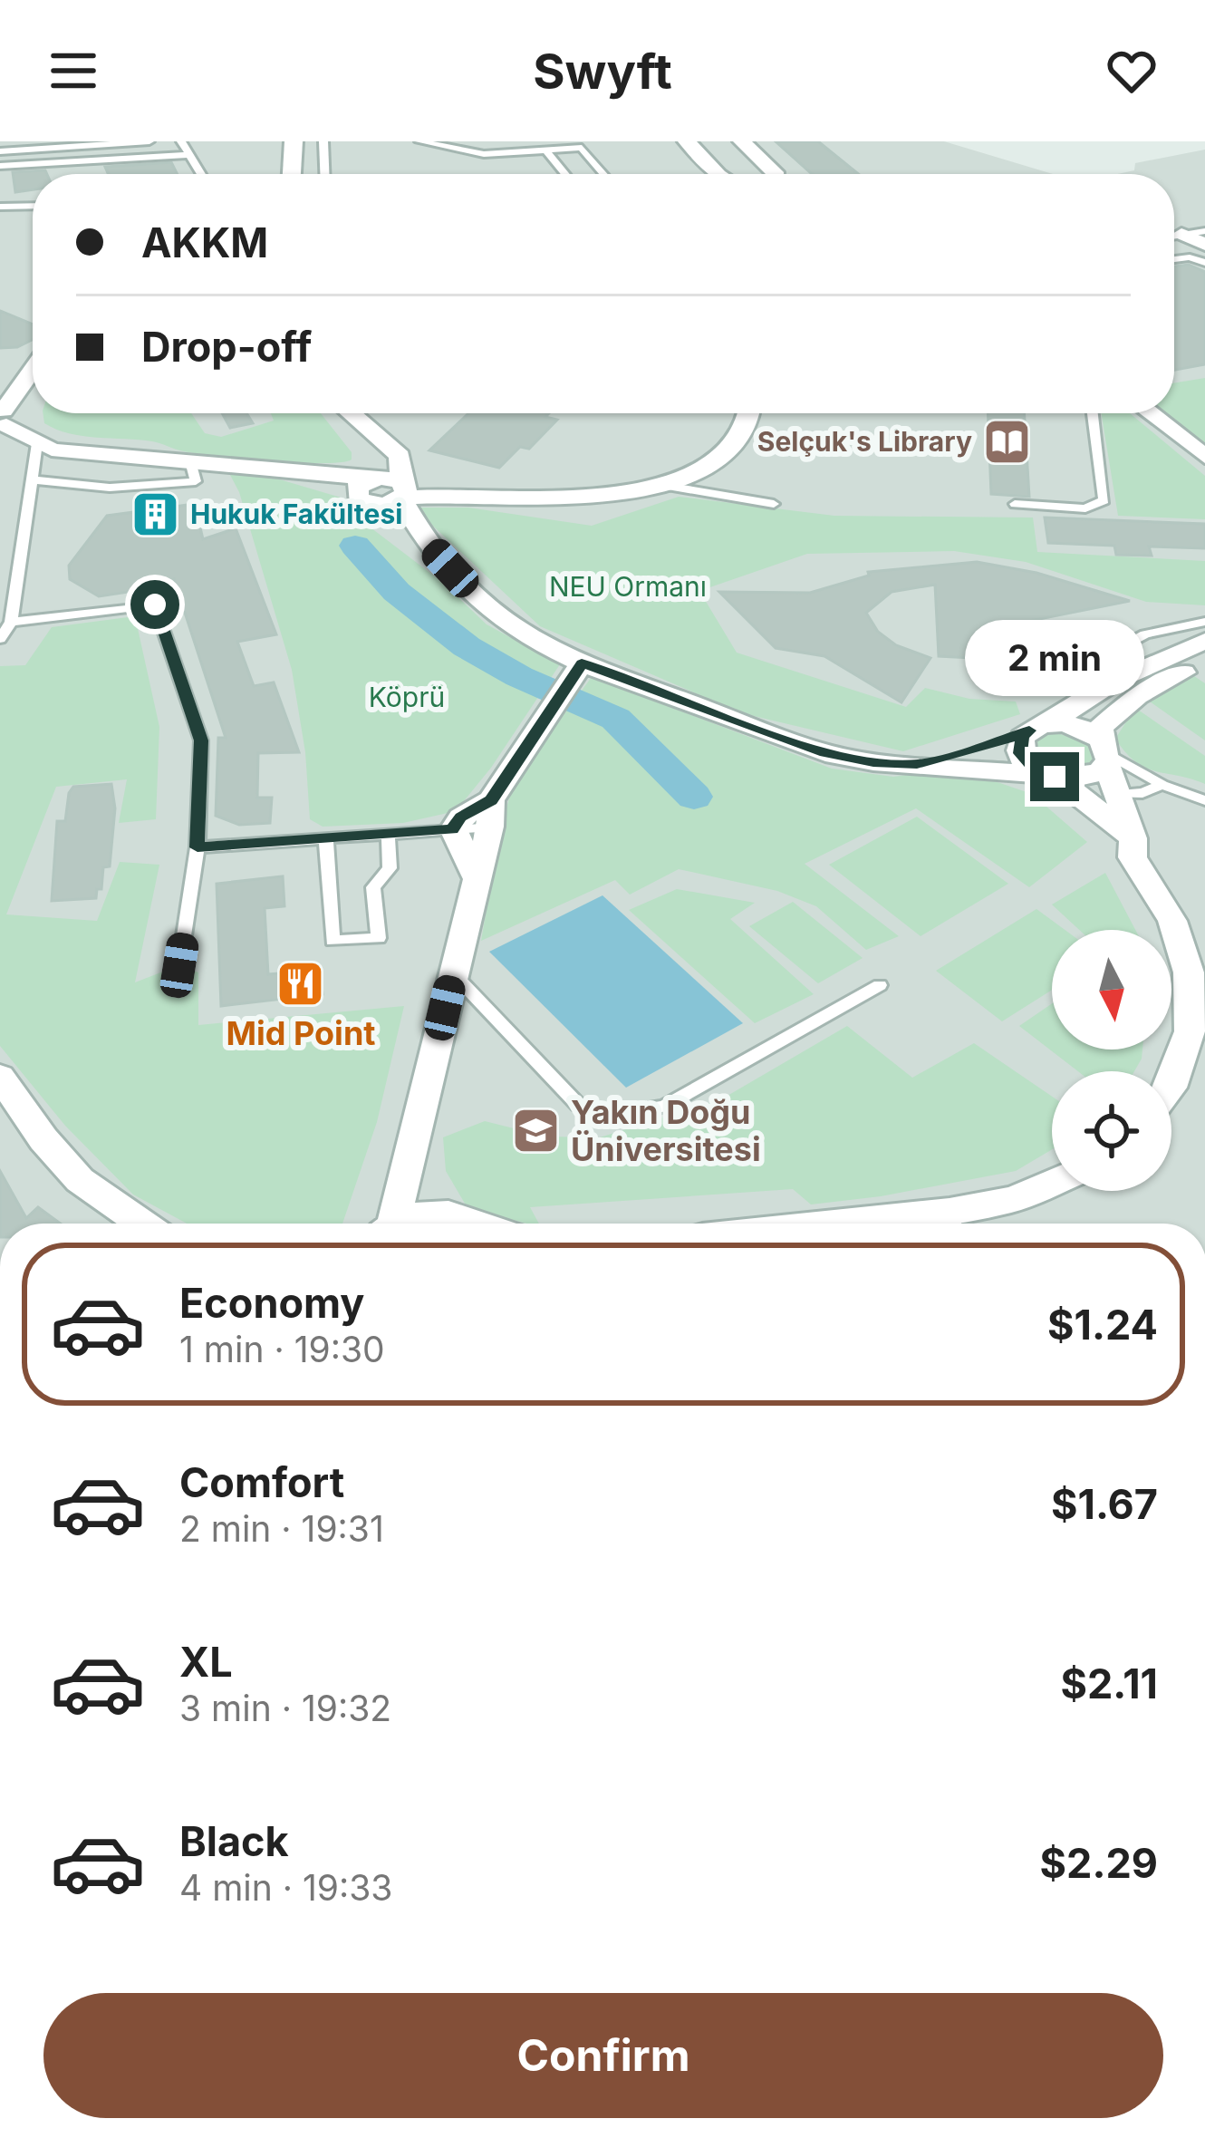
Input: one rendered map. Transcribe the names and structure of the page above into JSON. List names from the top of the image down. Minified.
{"parks":["NEU Ormanı","Köprü"],"places":{"library":["Selçuk's Library"],"building":["Hukuk Fakültesi"],"restaurant":["Mid Point"],"school or university":["Yakın Doğu Üniversitesi"]},"north":"bottom","page":{"header":"Swyft","banner":["AKKM","Drop-off"],"bubble":"2 min","list":[{"name":"Economy","note":"1 min · 19:30","value":"$1.24"},{"name":"Comfort","note":"2 min · 19:31","value":"$1.67"},{"name":"XL","note":"3 min · 19:32","value":"$2.11"},{"name":"Black","note":"4 min · 19:33","value":"$2.29"}],"buttons":"Confirm"}}
